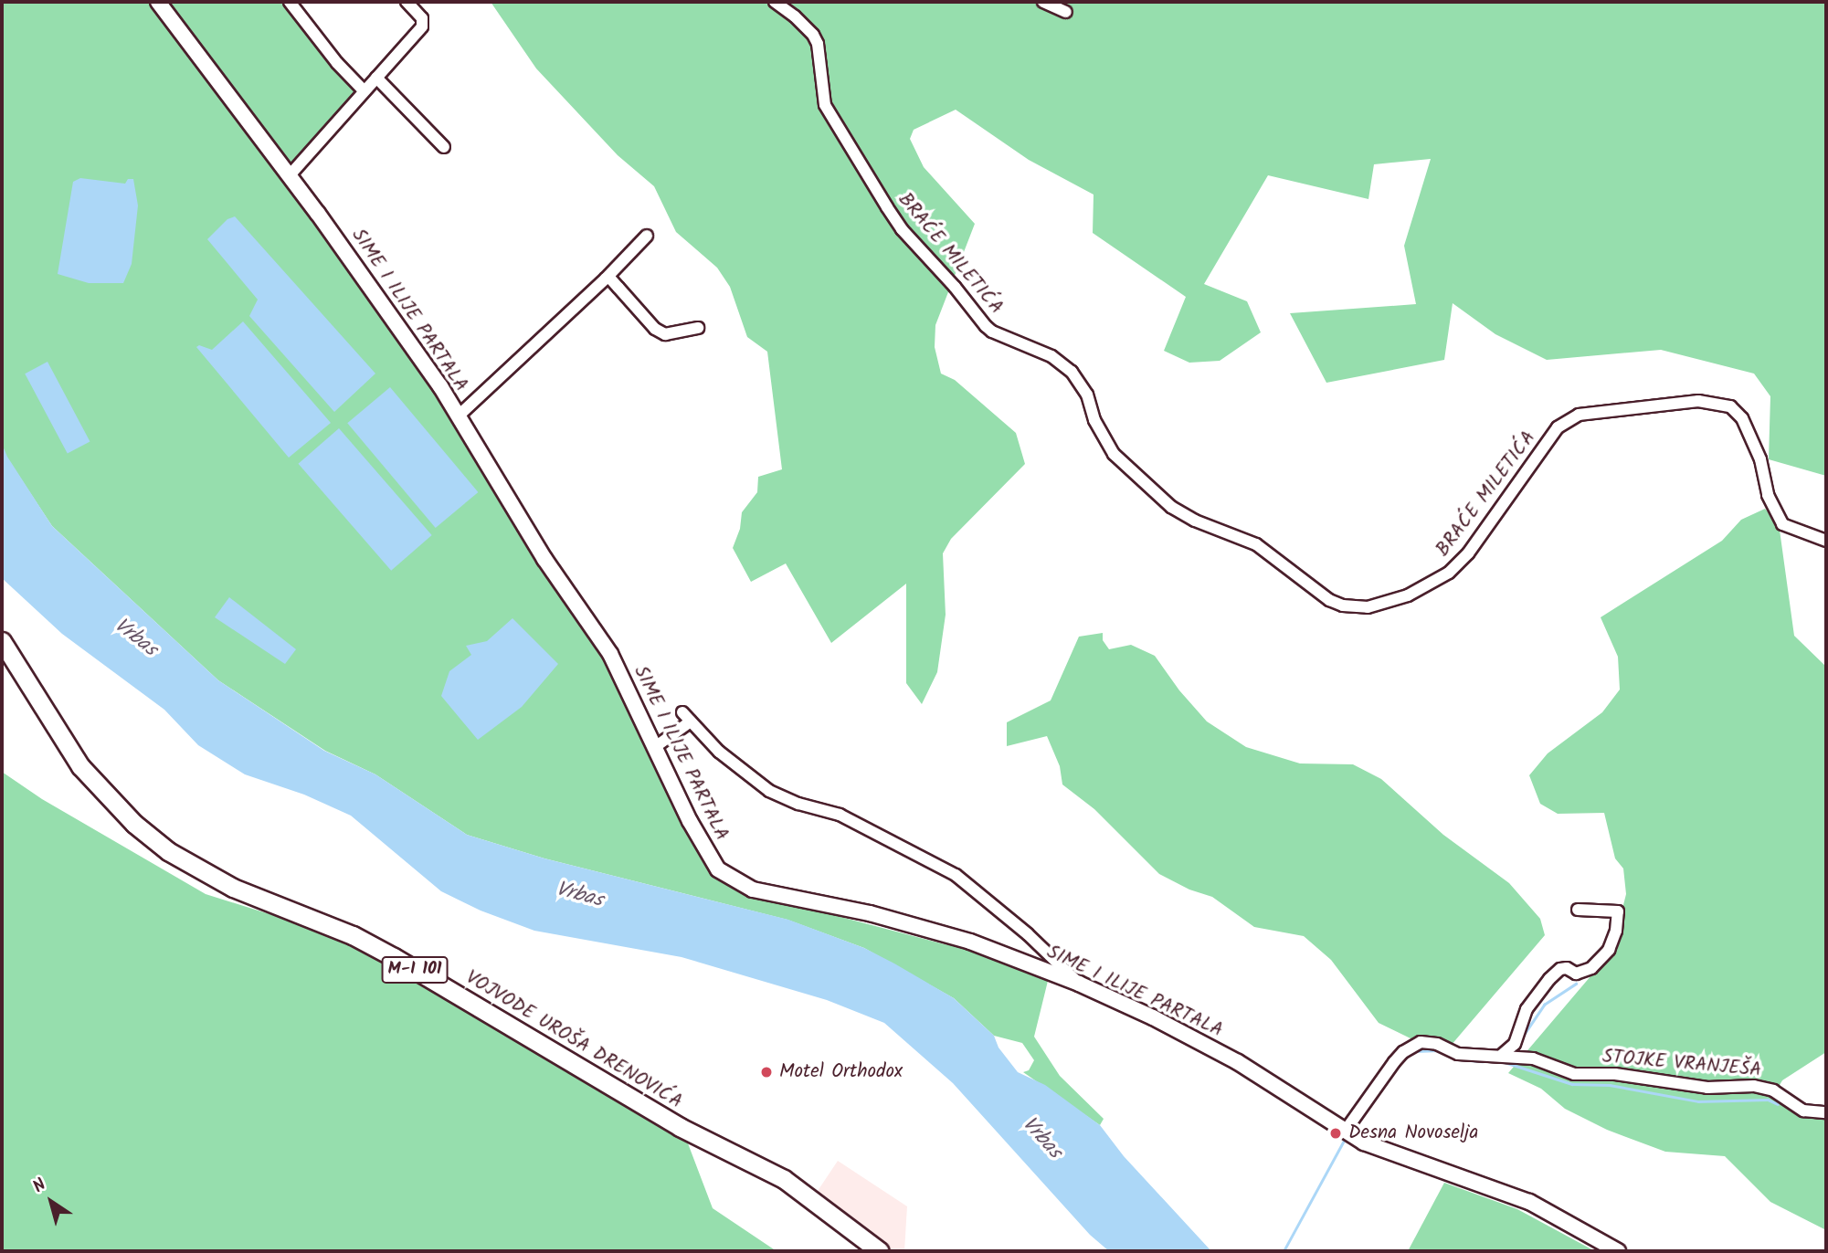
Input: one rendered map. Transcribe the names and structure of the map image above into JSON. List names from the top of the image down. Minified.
{"streets":{"main road":["M-I 101","VOJVODE UROŠA DRENOVIĆA"],"street":["BRAĆE MILETIĆA","SIME I ILIJE PARTALA","STOJKE VRANJEŠA"]},"crossings":[["SIME I ILIJE PARTALA","STOJKE VRANJEŠA"]],"water":["Vrbas"],"places":["Motel Orthodox","Desna Novoselja"],"north":"top left"}
